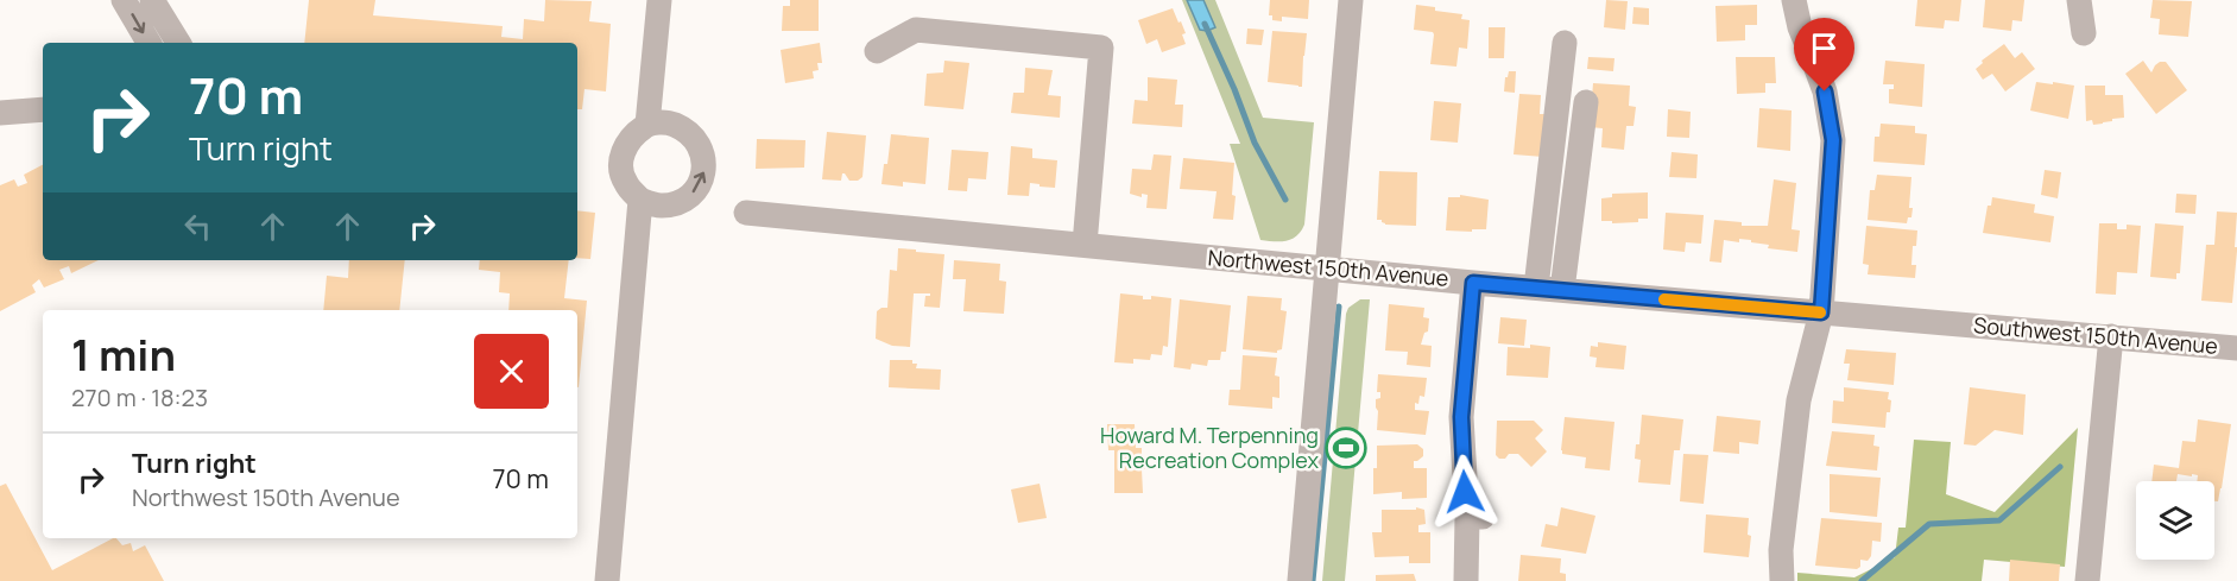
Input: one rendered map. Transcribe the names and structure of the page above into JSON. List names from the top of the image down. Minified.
{"streets":{"street":["Northwest 150th Avenue","Southwest 150th Avenue"]},"crossings":[["Northwest 150th Avenue","Southwest 150th Avenue"]],"places":{"sports":["Howard M. Terpenning Recreation Complex"]},"page":{"turn":["70 m","Turn right"],"heading":["1 min","270 m · 18:23"],"list":[{"name":"Turn right","note":"Northwest 150th Avenue","value":"70 m"}]}}
